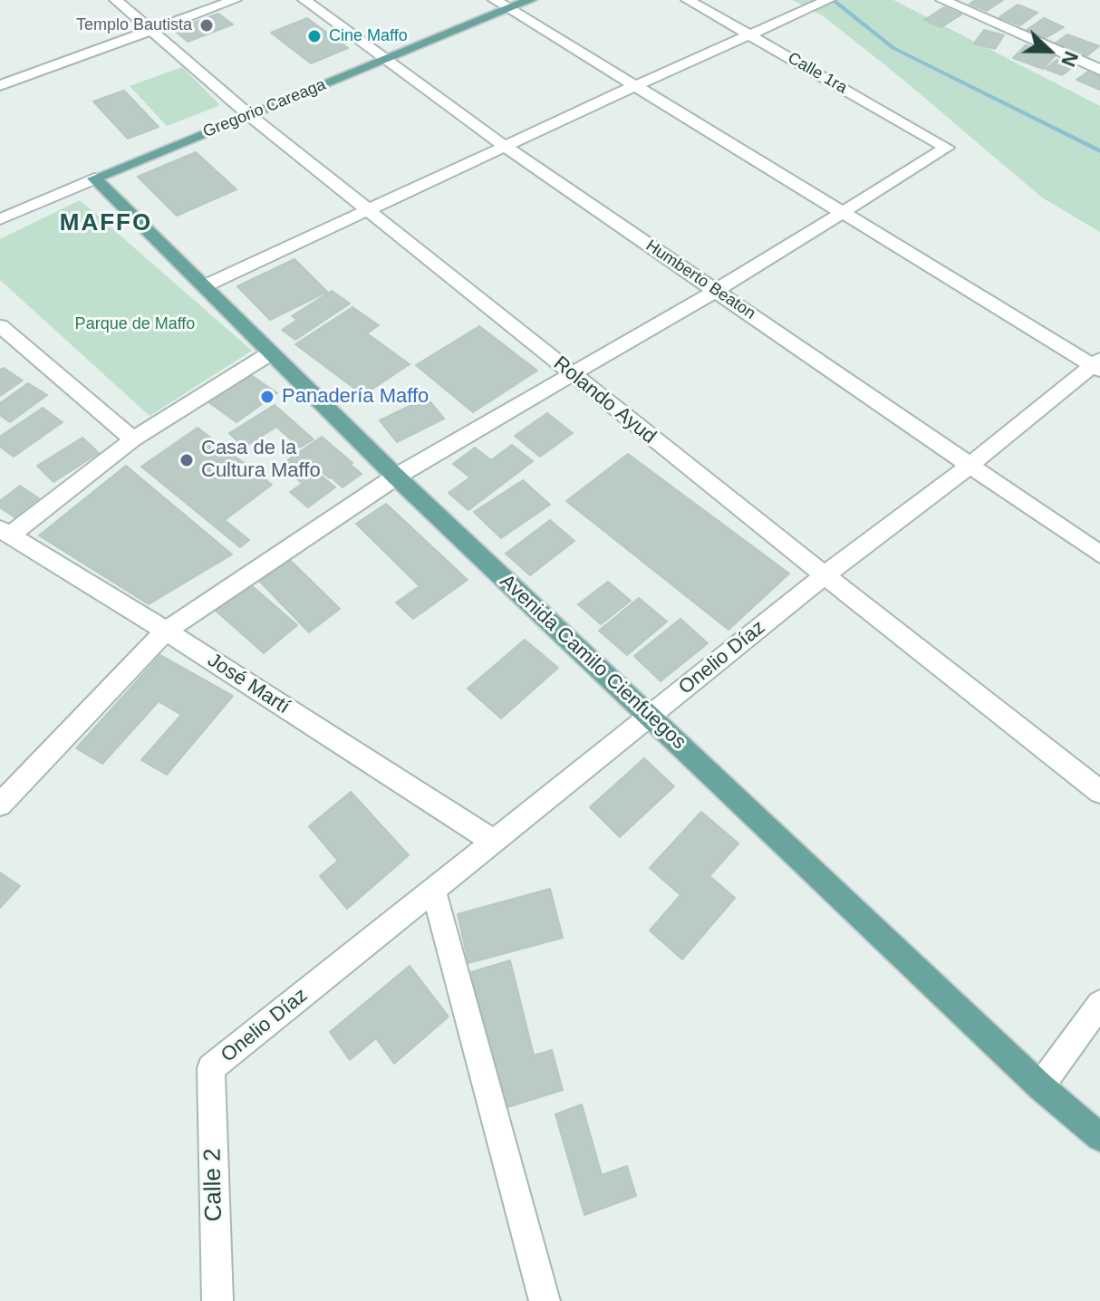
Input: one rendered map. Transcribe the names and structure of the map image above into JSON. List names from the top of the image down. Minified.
{"streets":{"main road":["Gregorio Careaga","Avenida Camilo Cienfuegos"],"street":["Calle 1ra","Humberto Beaton","Rolando Ayud","Onelio Díaz","José Martí","Calle 2"]},"crossings":[["Gregorio Careaga","Humberto Beaton"],["Gregorio Careaga","Rolando Ayud"],["Gregorio Careaga","Avenida Camilo Cienfuegos"],["Humberto Beaton","Onelio Díaz"],["Rolando Ayud","Onelio Díaz"],["Onelio Díaz","Avenida Camilo Cienfuegos"],["Onelio Díaz","José Martí"],["Onelio Díaz","Calle 2"]],"districts":["MAFFO"],"parks":["Parque de Maffo"],"places":["Templo Bautista","Cine Maffo","Panadería Maffo","Casa de la Cultura Maffo"],"north":"right"}
